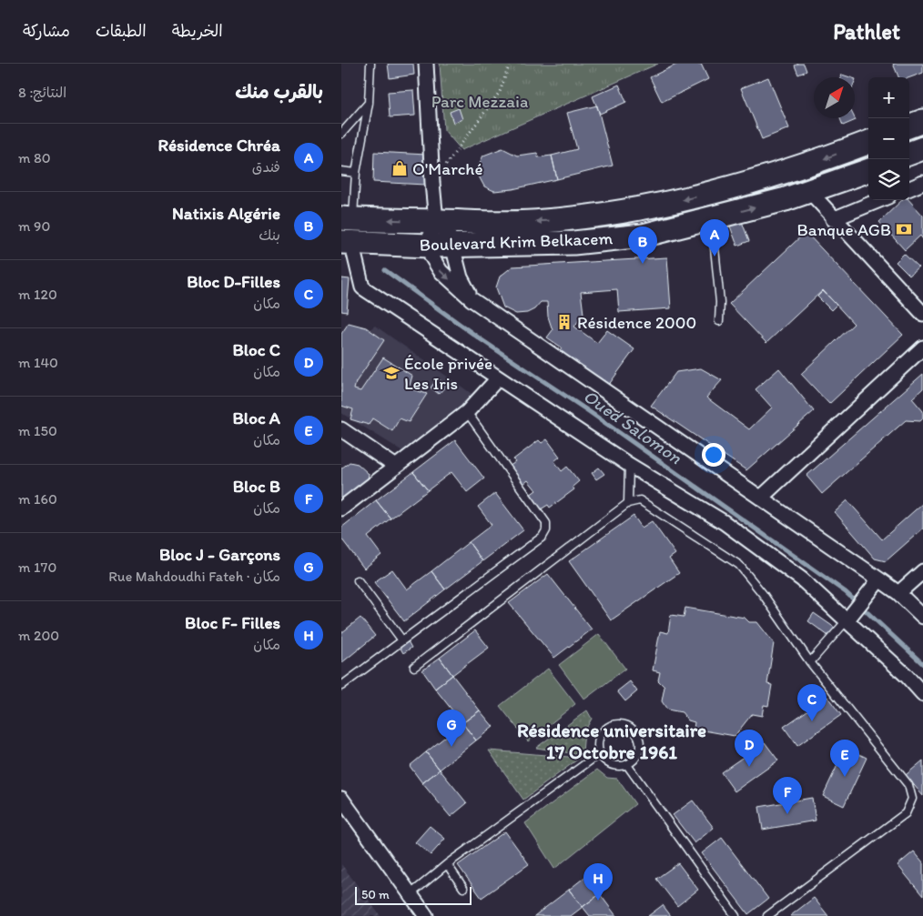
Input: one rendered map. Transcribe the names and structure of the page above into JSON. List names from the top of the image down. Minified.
{"streets":{"main road":["Boulevard Krim Belkacem"]},"districts":["Résidence universitaire 17 Octobre 1961"],"water":["Oued Salomon"],"parks":["Parc Mezzaia"],"places":{"shop":["O'Marché"],"bank":["Banque AGB"],"building":["Résidence 2000"],"school or university":["École privée Les Iris"]},"scale_bar":"50 m","north":"top right","page":{"header":"Pathlet","nav":["الخريطة","الطبقات","مشاركة"],"heading":["بالقرب منك","النتائج: 8"],"map_buttons":["+","−"],"list":[{"mark":"A","name":"Résidence Chréa","note":"فندق","value":"80 m"},{"mark":"B","name":"Natixis Algérie","note":"بنك","value":"90 m"},{"mark":"C","name":"Bloc D-Filles","note":"مكان","value":"120 m"},{"mark":"D","name":"Bloc C","note":"مكان","value":"140 m"},{"mark":"E","name":"Bloc A","note":"مكان","value":"150 m"},{"mark":"F","name":"Bloc B","note":"مكان","value":"160 m"},{"mark":"G","name":"Bloc J - Garçons","note":"مكان · Rue Mahdoudhi Fateh","value":"170 m"},{"mark":"H","name":"Bloc F- Filles","note":"مكان","value":"200 m"}],"pins":["A","B","C","G","D","E","F","H"],"scale":"50 m"}}
